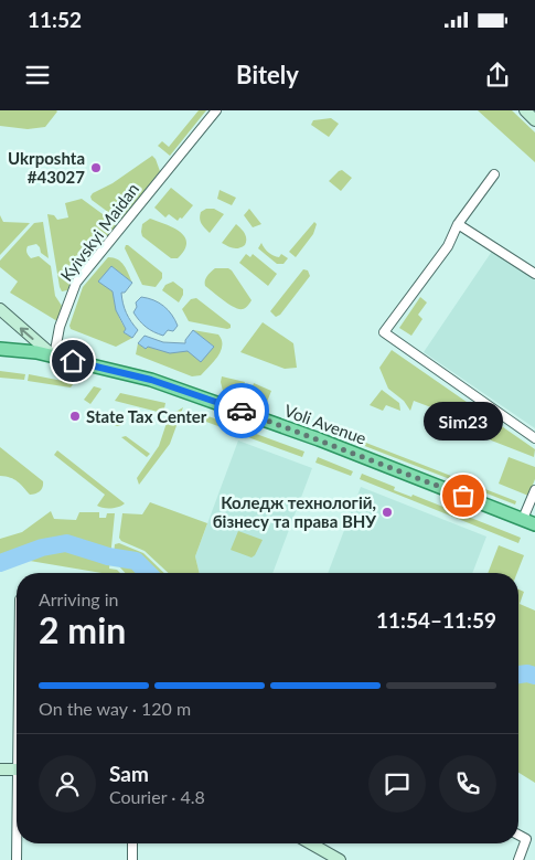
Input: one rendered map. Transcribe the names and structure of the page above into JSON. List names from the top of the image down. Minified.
{"streets":{"main road":["Voli Avenue"],"street":["Kyivskyi Maidan"]},"crossings":[["Kyivskyi Maidan","Voli Avenue"]],"places":["Ukrposhta #43027","State Tax Center","Sim23","Коледж технологій, бізнесу та права ВНУ"],"page":{"status":"11:52","header":"Bitely","bubble":"Sim23","heading":["2 min","Arriving in","11:54–11:59"],"panel":["Sam","Courier · 4.8"],"bar":"On the way · 120 m"}}
